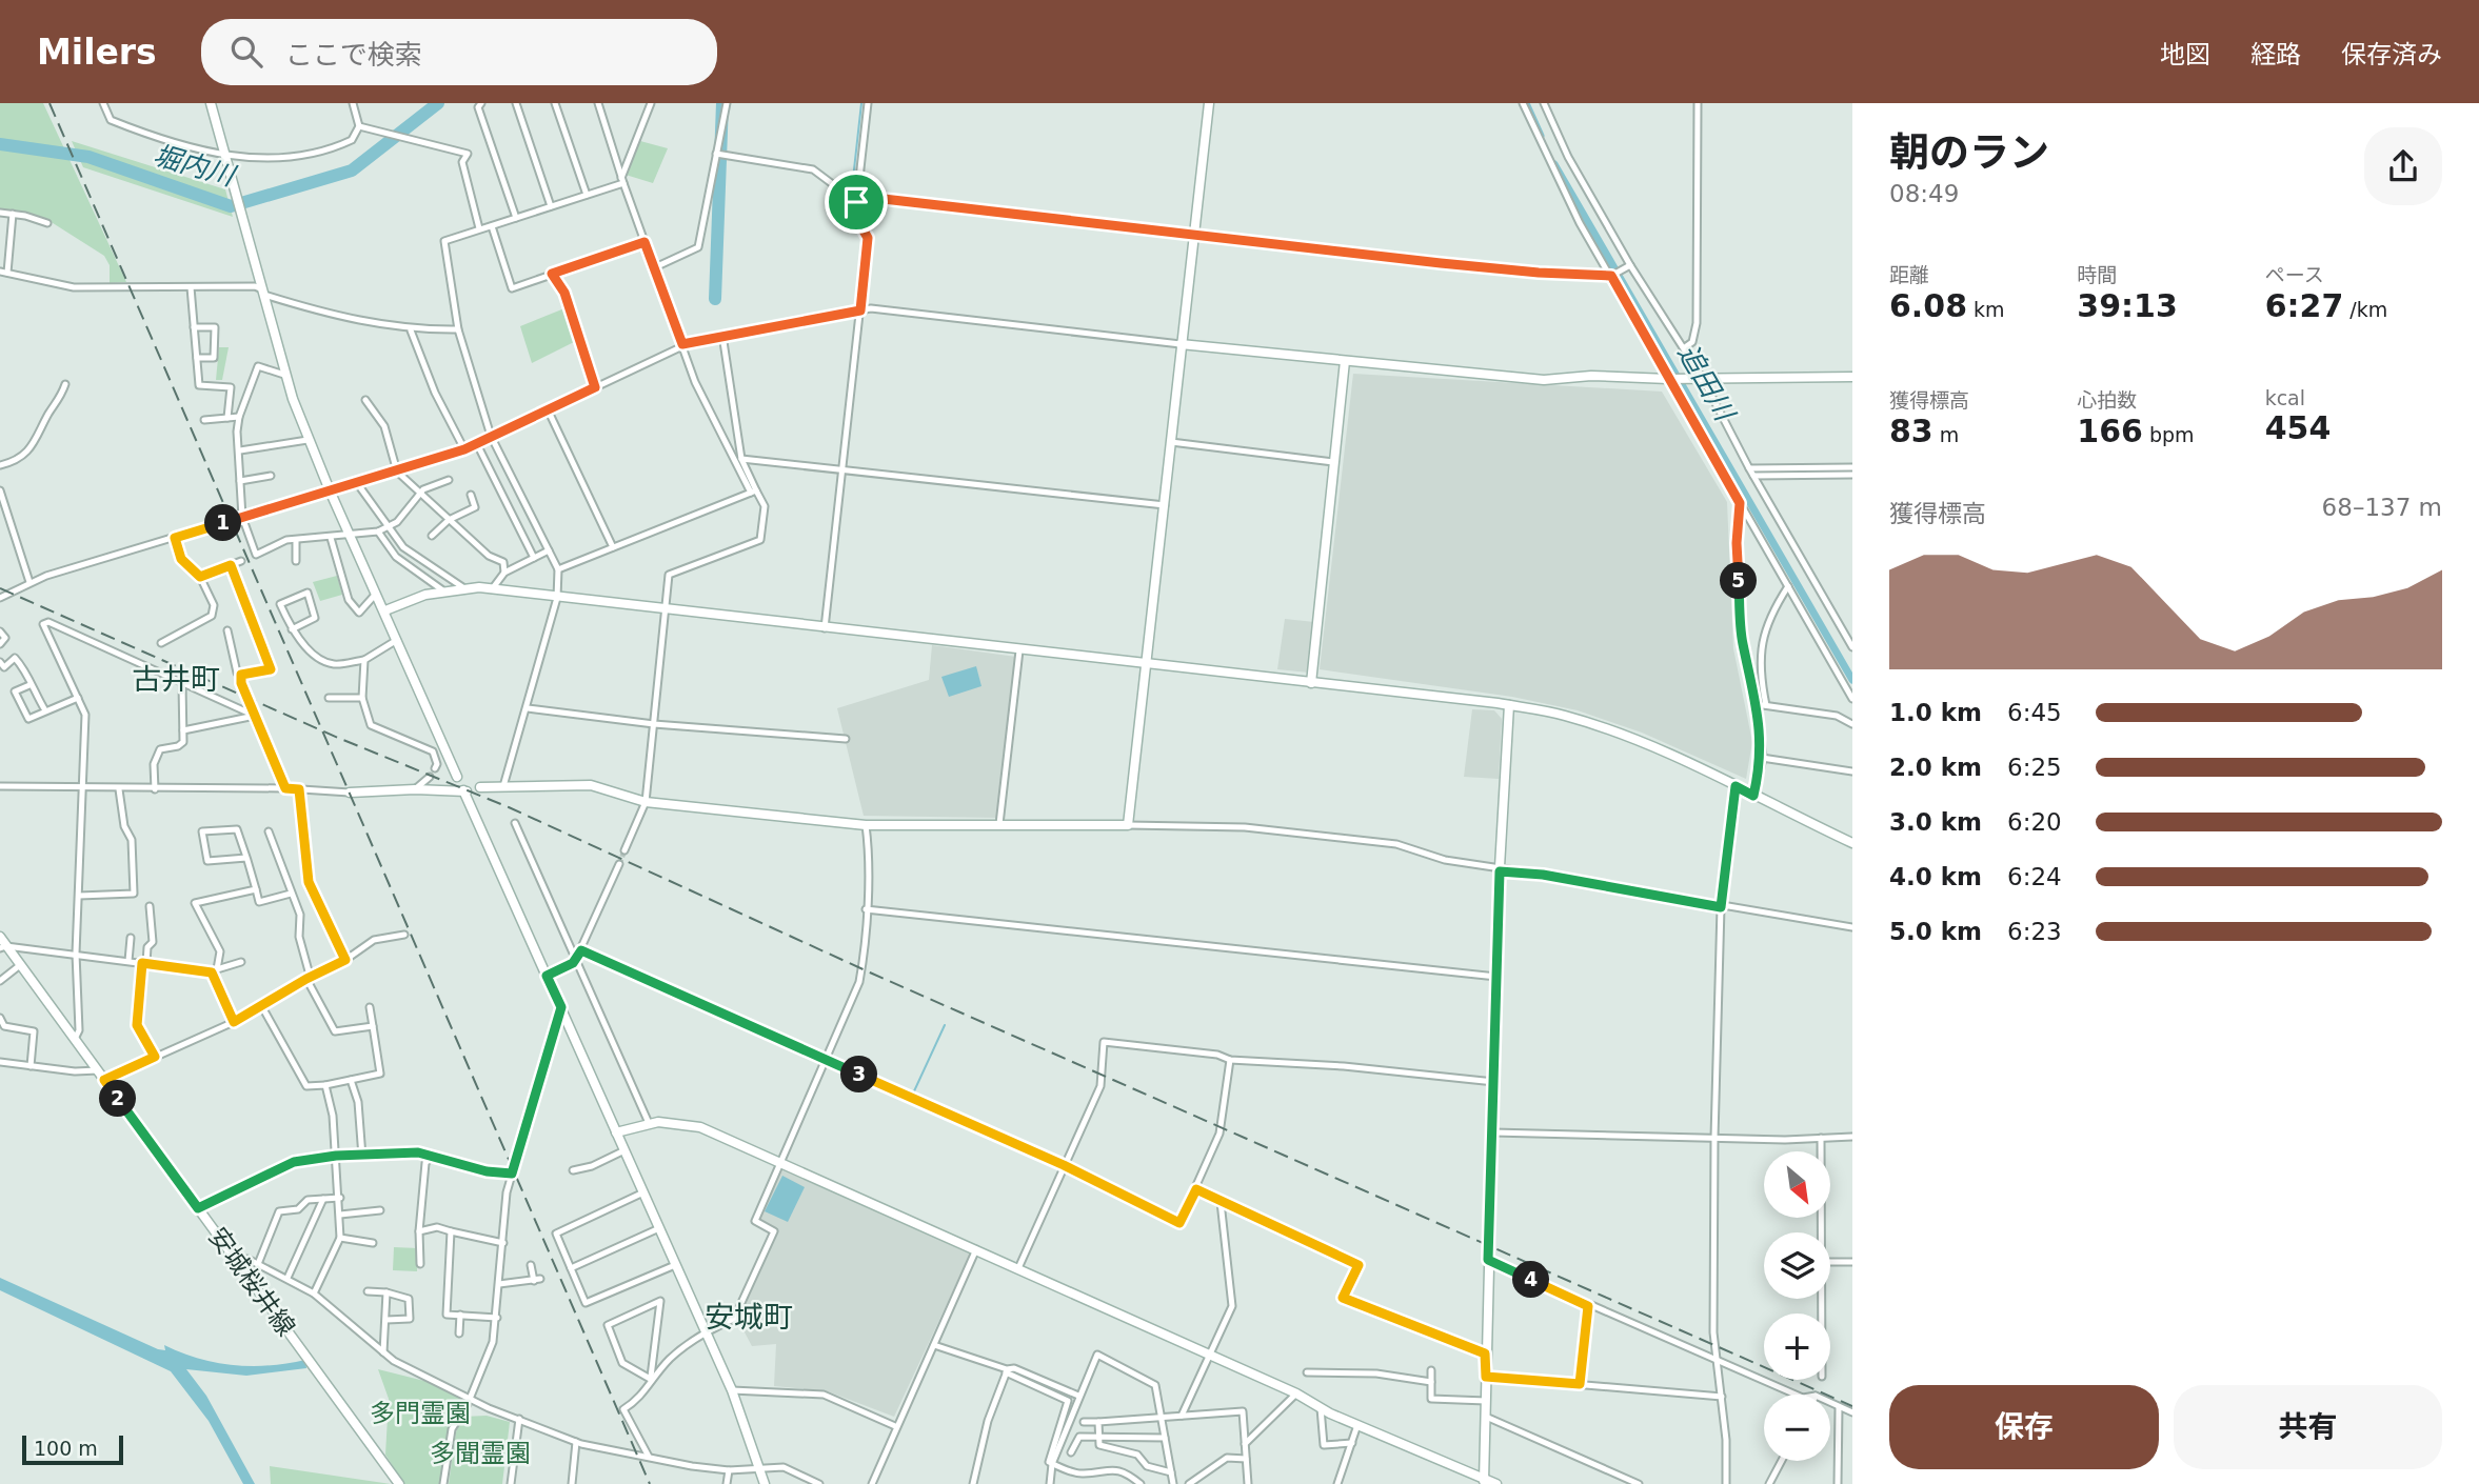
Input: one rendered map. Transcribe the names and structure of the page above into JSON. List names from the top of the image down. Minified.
{"streets":{"street":["安城桜井線"]},"districts":["古井町","安城町"],"water":["堀内川","追田川"],"parks":["多門霊園","多聞霊園"],"scale_bar":"100 m","north":"bottom right","page":{"header":"Milers","search":"ここで検索","nav":["地図","経路","保存済み"],"heading":["朝のラン","08:49"],"stats":[["距離","6.08 km"],["時間","39:13"],["ペース","6:27 /km"],["獲得標高","83 m"],["心拍数","166 bpm"],["kcal","454"]],"chart":["獲得標高","68–137 m"],"pins":["1","5","3","2","4"],"list":[{"name":"1.0 km","note":"6:45"},{"name":"2.0 km","note":"6:25"},{"name":"3.0 km","note":"6:20"},{"name":"4.0 km","note":"6:24"},{"name":"5.0 km","note":"6:23"}],"map_buttons":["+","−"],"buttons":["保存","共有"],"scale":"100 m"}}
